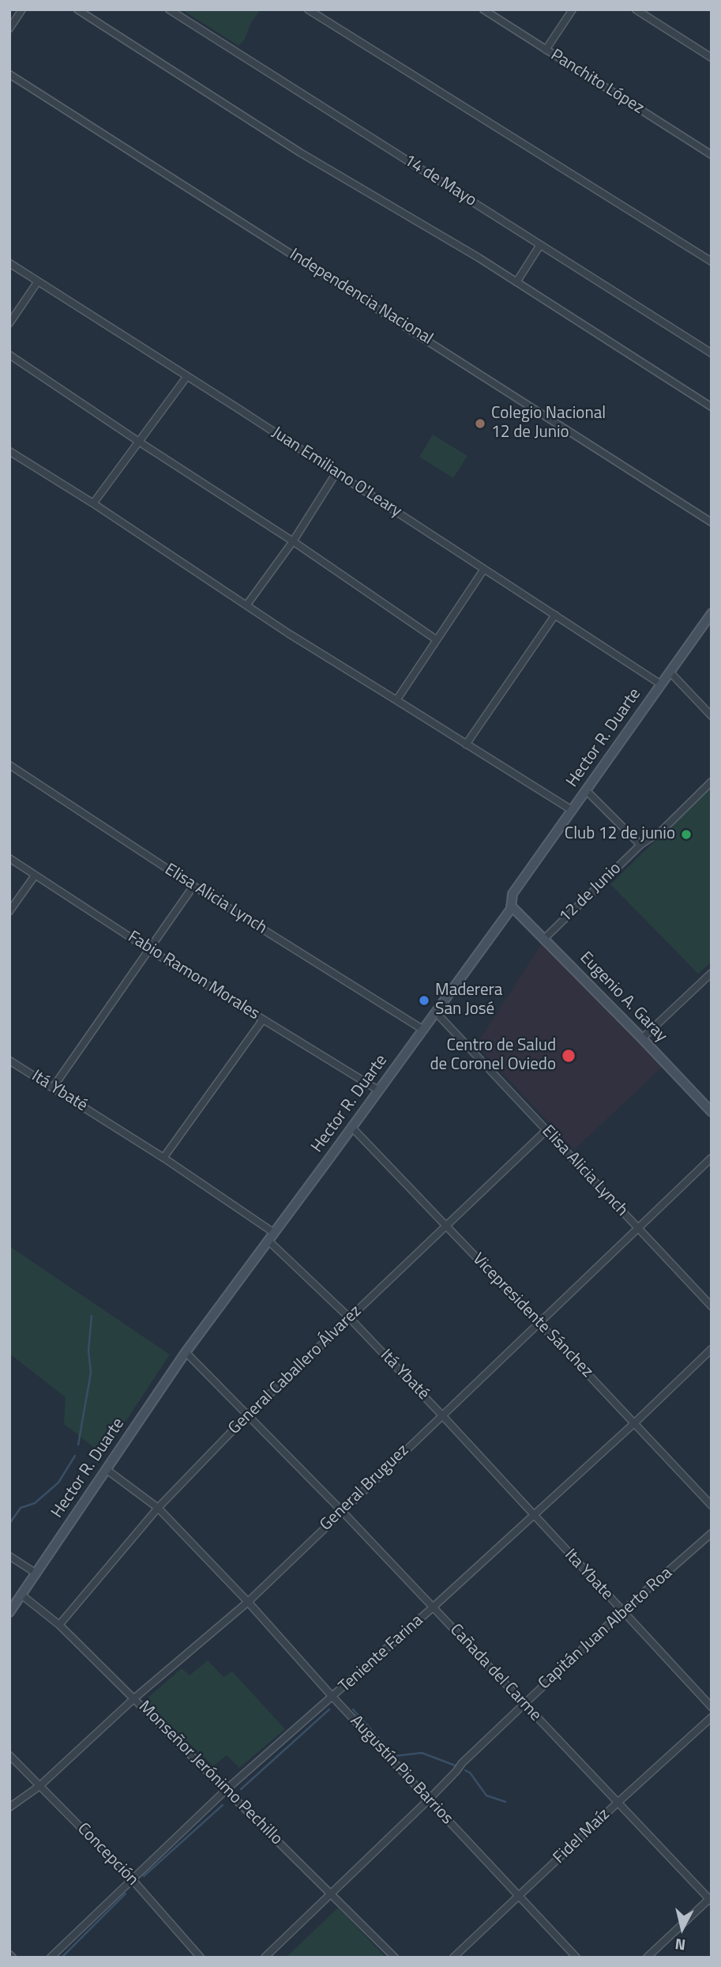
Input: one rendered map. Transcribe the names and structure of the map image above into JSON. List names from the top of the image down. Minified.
{"streets":{"street":["Panchito López","14 de Mayo","Independencia Nacional","Juan Emiliano O'Leary","Hector R. Duarte","12 de Junio","Elisa Alicia Lynch","Fabio Ramon Morales","Eugenio A. Garay","Itá Ybaté","Vicepresidente Sánchez","General Caballero Álvarez","General Bruguez","Ita Ybate","Capitán Juan Alberto Roa","Teniente Farina","Cañada del Carme","Augustín Pio Barrios","Monseñor Jerónimo Pechillo","Fidel Maíz","Concepción"]},"crossings":[["Juan Emiliano O'Leary","Hector R. Duarte"],["Hector R. Duarte","Elisa Alicia Lynch"],["Hector R. Duarte","Fabio Ramon Morales"],["Hector R. Duarte","Eugenio A. Garay"],["Hector R. Duarte","Itá Ybaté"],["Hector R. Duarte","Vicepresidente Sánchez"],["Hector R. Duarte","Cañada del Carme"],["Hector R. Duarte","Augustín Pio Barrios"],["Hector R. Duarte","Monseñor Jerónimo Pechillo"],["12 de Junio","Eugenio A. Garay"],["Elisa Alicia Lynch","General Caballero Álvarez"],["Elisa Alicia Lynch","General Bruguez"],["Itá Ybaté","General Caballero Álvarez"],["Itá Ybaté","General Bruguez"],["Itá Ybaté","Ita Ybate"],["Itá Ybaté","Teniente Farina"],["Vicepresidente Sánchez","General Caballero Álvarez"],["Vicepresidente Sánchez","General Bruguez"],["Vicepresidente Sánchez","Teniente Farina"],["General Caballero Álvarez","Cañada del Carme"],["General Caballero Álvarez","Augustín Pio Barrios"],["General Caballero Álvarez","Monseñor Jerónimo Pechillo"],["General Bruguez","Cañada del Carme"],["General Bruguez","Augustín Pio Barrios"],["General Bruguez","Monseñor Jerónimo Pechillo"],["General Bruguez","Concepción"],["Ita Ybate","Capitán Juan Alberto Roa"],["Ita Ybate","Teniente Farina"],["Capitán Juan Alberto Roa","Cañada del Carme"],["Capitán Juan Alberto Roa","Augustín Pio Barrios"],["Capitán Juan Alberto Roa","Monseñor Jerónimo Pechillo"],["Teniente Farina","Cañada del Carme"],["Teniente Farina","Augustín Pio Barrios"],["Teniente Farina","Monseñor Jerónimo Pechillo"],["Teniente Farina","Concepción"],["Cañada del Carme","Fidel Maíz"],["Augustín Pio Barrios","Fidel Maíz"]],"places":["Colegio Nacional 12 de Junio","Club 12 de junio","Maderera San José","Centro de Salud de Coronel Oviedo"],"north":"bottom"}
